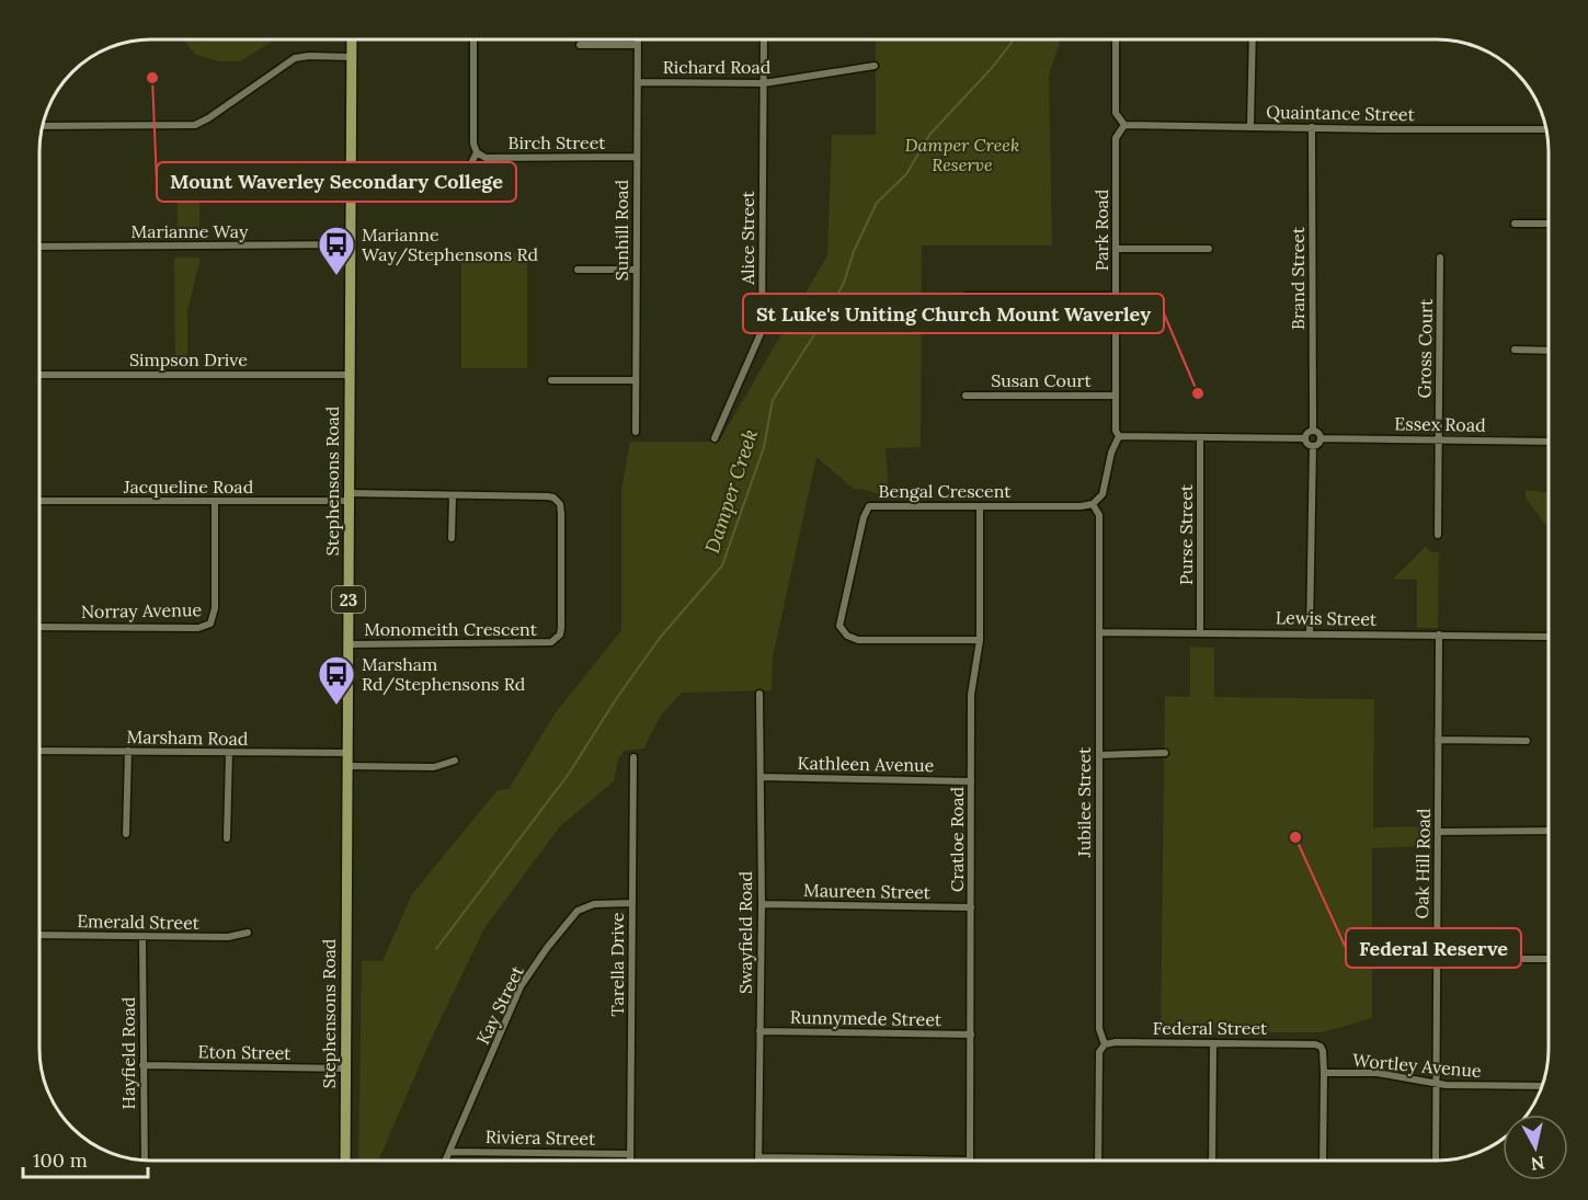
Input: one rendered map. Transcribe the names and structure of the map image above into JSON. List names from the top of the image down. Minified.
{"streets":{"main road":["Stephensons Road","23"],"street":["Richard Road","Quaintance Street","Birch Street","Sunhill Road","Park Road","Marianne Way","Alice Street","Brand Street","Gross Court","Simpson Drive","Susan Court","Essex Road","Jacqueline Road","Bengal Crescent","Purse Street","Norray Avenue","Lewis Street","Monomeith Crescent","Marsham Road","Kathleen Avenue","Jubilee Street","Cratloe Road","Oak Hill Road","Maureen Street","Emerald Street","Swayfield Road","Tarella Drive","Kay Street","Runnymede Street","Federal Street","Eton Street","Hayfield Road","Wortley Avenue","Riviera Street"]},"crossings":[["Richard Road","Sunhill Road"],["Richard Road","Alice Street"],["Quaintance Street","Park Road"],["Quaintance Street","Brand Street"],["Birch Street","Sunhill Road"],["Park Road","Susan Court"],["Marianne Way","Stephensons Road"],["Brand Street","Essex Road"],["Gross Court","Essex Road"],["Simpson Drive","Stephensons Road"],["Stephensons Road","Jacqueline Road"],["Stephensons Road","Monomeith Crescent"],["Stephensons Road","Marsham Road"],["Stephensons Road","Eton Street"],["Jacqueline Road","Norray Avenue"],["Jacqueline Road","Monomeith Crescent"],["Bengal Crescent","Jubilee Street"],["Bengal Crescent","Cratloe Road"],["Purse Street","Lewis Street"],["Lewis Street","Jubilee Street"],["Lewis Street","Oak Hill Road"],["Kathleen Avenue","Cratloe Road"],["Kathleen Avenue","Swayfield Road"],["Jubilee Street","Federal Street"],["Cratloe Road","Maureen Street"],["Cratloe Road","Runnymede Street"],["Oak Hill Road","Wortley Avenue"],["Maureen Street","Swayfield Road"],["Emerald Street","Hayfield Road"],["Swayfield Road","Runnymede Street"],["Tarella Drive","Kay Street"],["Tarella Drive","Riviera Street"],["Kay Street","Riviera Street"],["Federal Street","Wortley Avenue"],["Eton Street","Hayfield Road"]],"water":["Damper Creek"],"parks":["Damper Creek Reserve"],"places":{"other":["Mount Waverley Secondary College","St Luke's Uniting Church Mount Waverley","Federal Reserve"],"bus stop":["Marianne Way/Stephensons Rd","Marsham Rd/Stephensons Rd"]},"scale_bar":"100 m","north":"bottom"}
